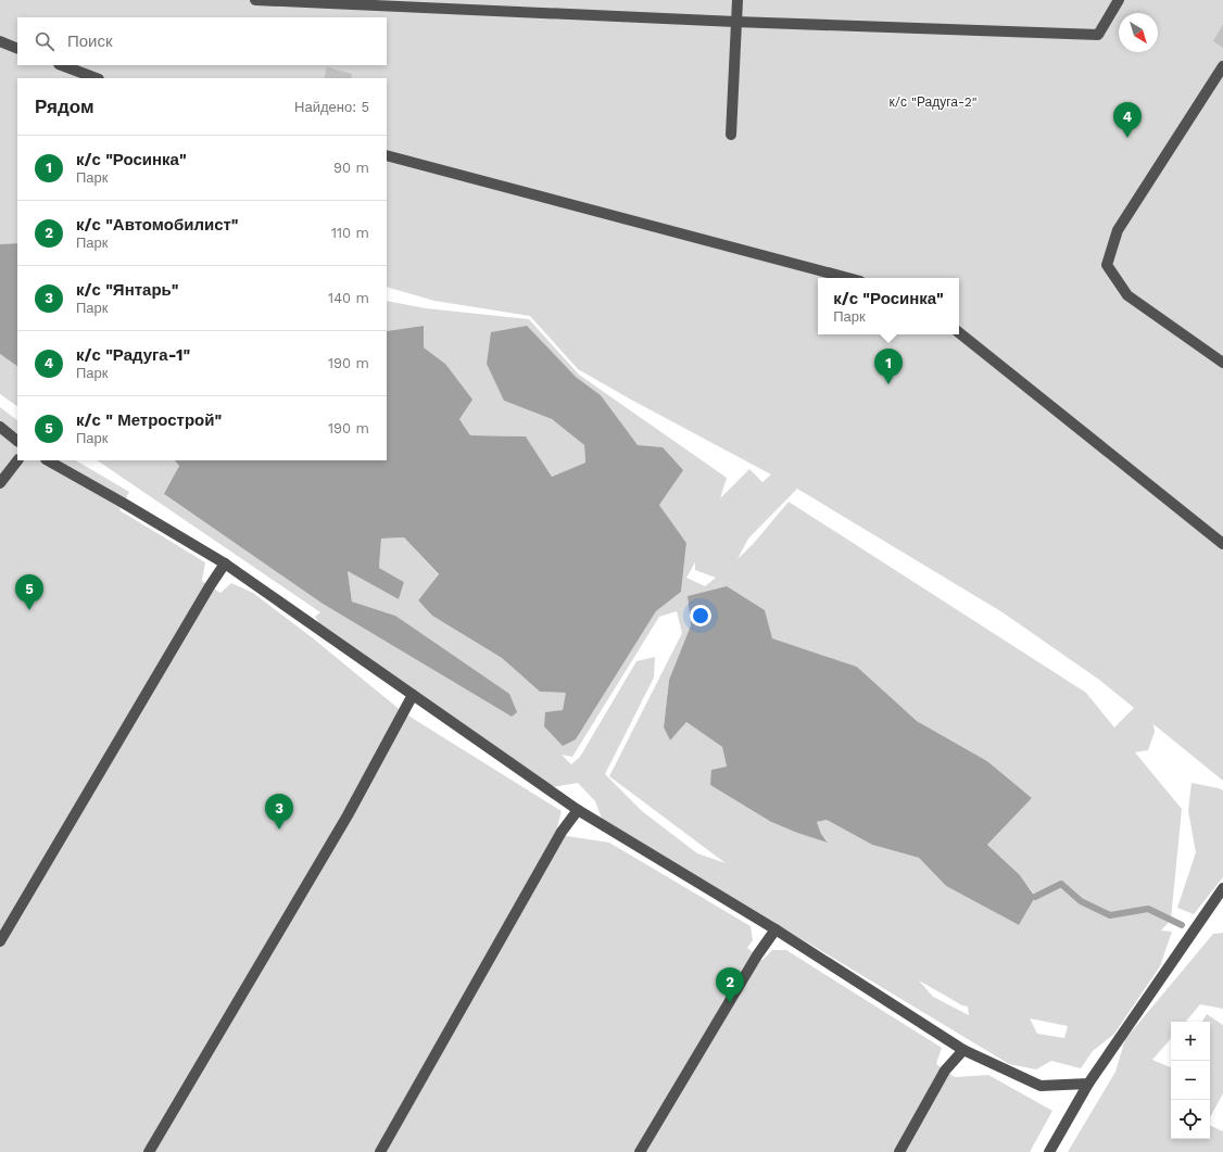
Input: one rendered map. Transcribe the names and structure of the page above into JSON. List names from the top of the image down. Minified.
{"parks":["к/с \"Радуга-2\""],"north":"bottom right","page":{"search":"Поиск","heading":["Рядом","Найдено: 5"],"pins":["4","1","5","3","2"],"list":[{"mark":"1","name":"к/с \"Росинка\"","note":"Парк","value":"90 m"},{"mark":"2","name":"к/с \"Автомобилист\"","note":"Парк","value":"110 m"},{"mark":"3","name":"к/с \"Янтарь\"","note":"Парк","value":"140 m"},{"mark":"4","name":"к/с \"Радуга-1\"","note":"Парк","value":"190 m"},{"mark":"5","name":"к/с \" Метрострой\"","note":"Парк","value":"190 m"}],"popup":["к/с \"Росинка\"","Парк"],"map_buttons":["+","−"]}}
